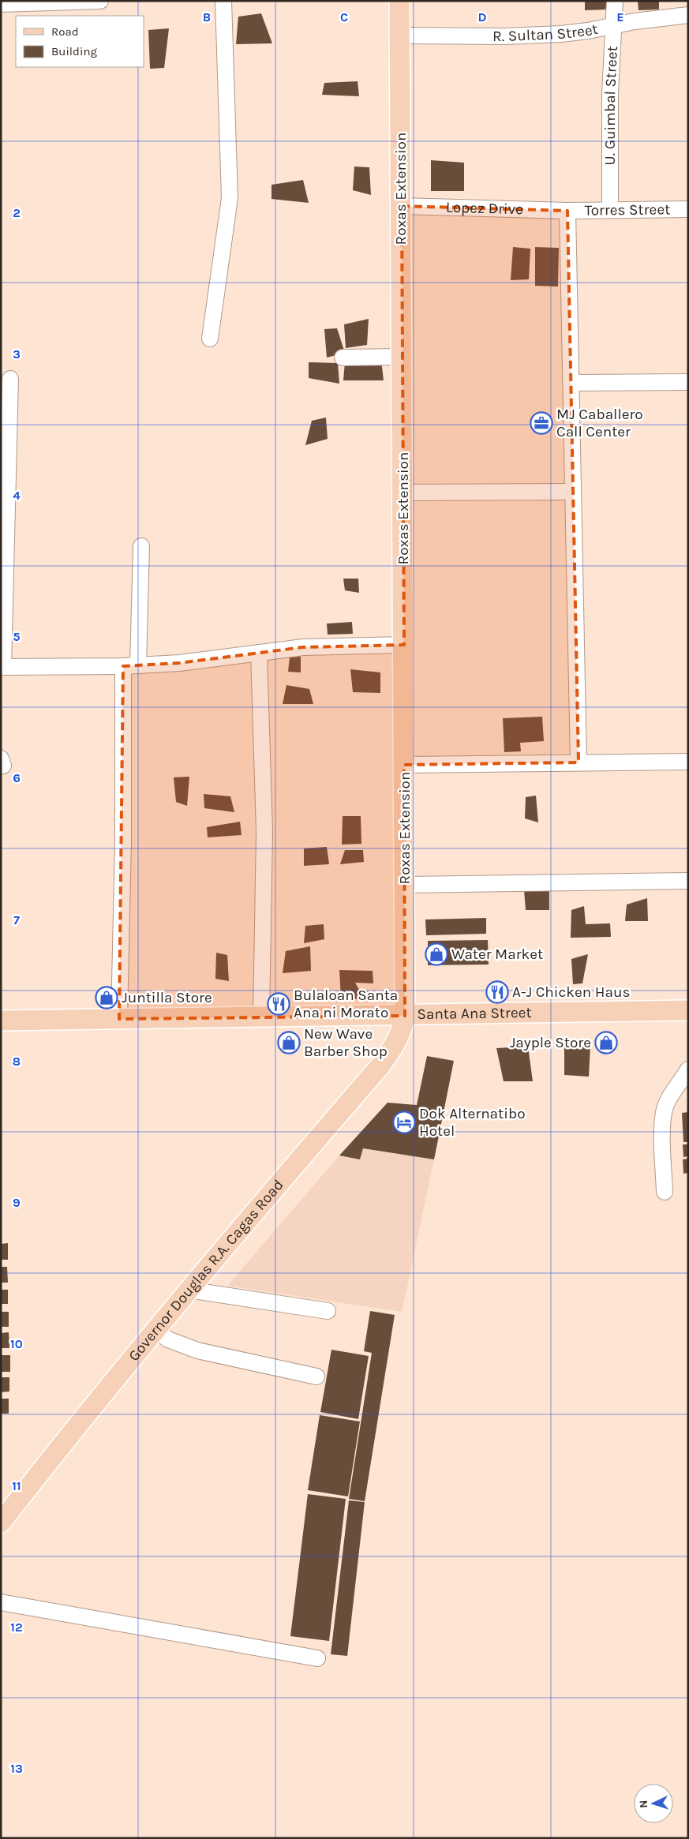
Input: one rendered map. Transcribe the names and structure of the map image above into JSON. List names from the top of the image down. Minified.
{"streets":{"main road":["Roxas Extension","Santa Ana Street","Governor Douglas R.A. Cagas Road"],"street":["R. Sultan Street","U. Guimbal Street","Lopez Drive","Torres Street"]},"crossings":[["R. Sultan Street","U. Guimbal Street"],["R. Sultan Street","Roxas Extension"],["U. Guimbal Street","Torres Street"],["Roxas Extension","Lopez Drive"],["Roxas Extension","Santa Ana Street"],["Roxas Extension","Governor Douglas R.A. Cagas Road"],["Lopez Drive","Torres Street"],["Santa Ana Street","Governor Douglas R.A. Cagas Road"]],"places":{"office":["MJ Caballero Call Center"],"shop":["Water Market","Juntilla Store","New Wave Barber Shop","Jayple Store"],"restaurant":["A-J Chicken Haus","Bulaloan Santa Ana ni Morato"],"hotel":["Dok Alternatibo Hotel"]},"legend":["Road","Building"],"north":"left","grid":{"columns":["B","C","D","E"],"rows":["2","3","4","5","6","7","8","9","10","11","12","13"]}}
